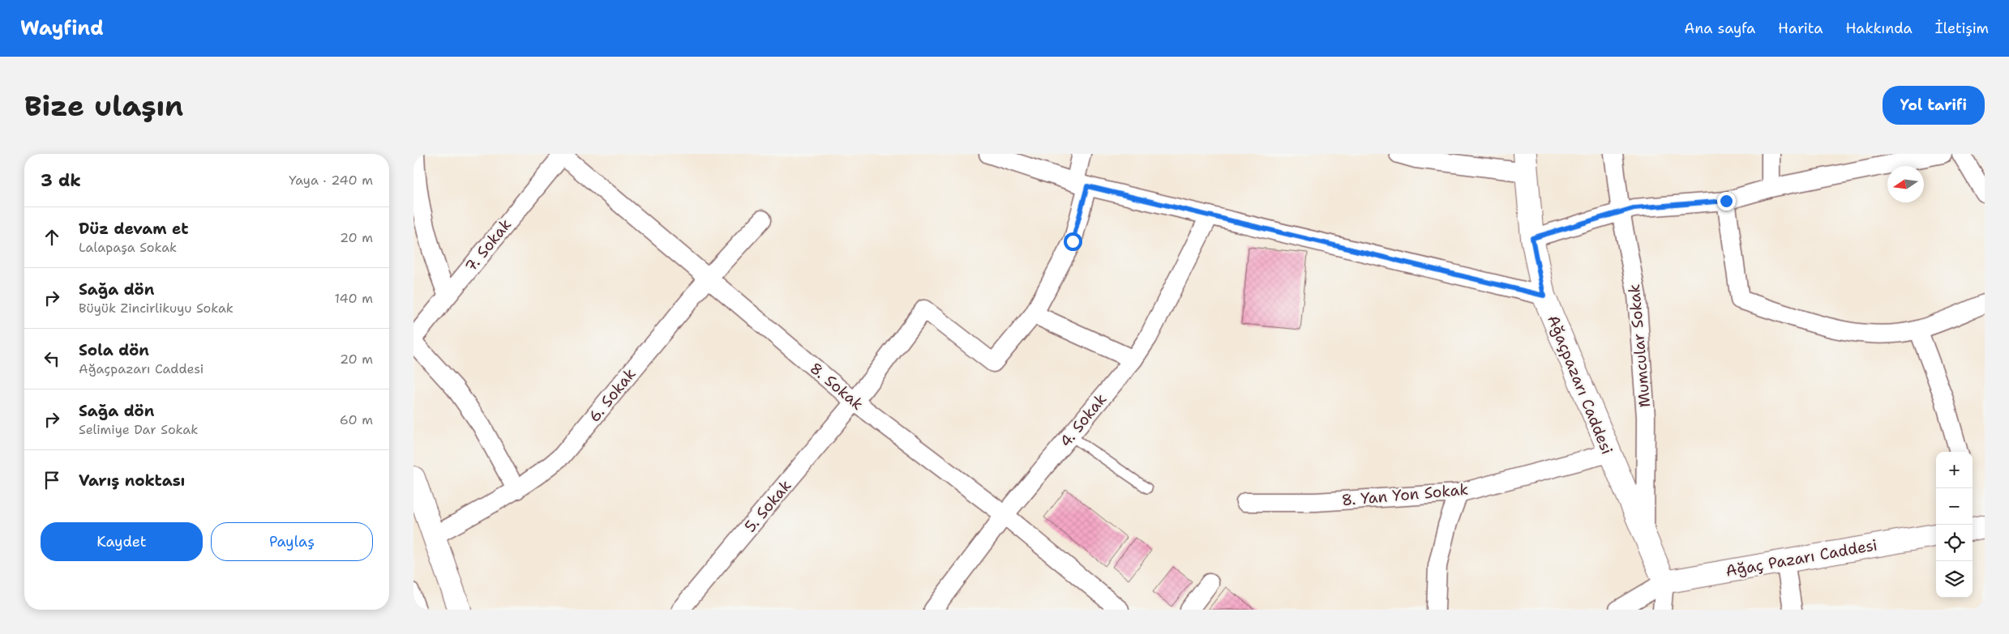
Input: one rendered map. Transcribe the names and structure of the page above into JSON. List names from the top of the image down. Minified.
{"streets":{"street":["7. Sokak","Mumcular Sokak","Ağaçpazarı Caddesi","8. Sokak","6. Sokak","4. Sokak","8. Yan Yon Sokak","5. Sokak","Ağaç Pazarı Caddesi"]},"crossings":[["7. Sokak","8. Sokak"],["Mumcular Sokak","Ağaçpazarı Caddesi"],["Ağaçpazarı Caddesi","8. Yan Yon Sokak"],["Ağaçpazarı Caddesi","Ağaç Pazarı Caddesi"],["8. Sokak","6. Sokak"],["8. Sokak","4. Sokak"],["8. Sokak","5. Sokak"]],"north":"left","page":{"header":"Wayfind","nav":["Ana sayfa","Harita","Hakkında","İletişim"],"buttons":["Yol tarifi",["Kaydet","Paylaş"]],"title":"Bize ulaşın","heading":["3 dk","Yaya · 240 m"],"list":[["Düz devam et","Lalapaşa Sokak","20 m"],["Sağa dön","Büyük Zincirlikuyu Sokak","140 m"],["Sola dön","Ağaçpazarı Caddesi","20 m"],["Sağa dön","Selimiye Dar Sokak","60 m"],"Varış noktası"],"map_buttons":["+","−"]}}
